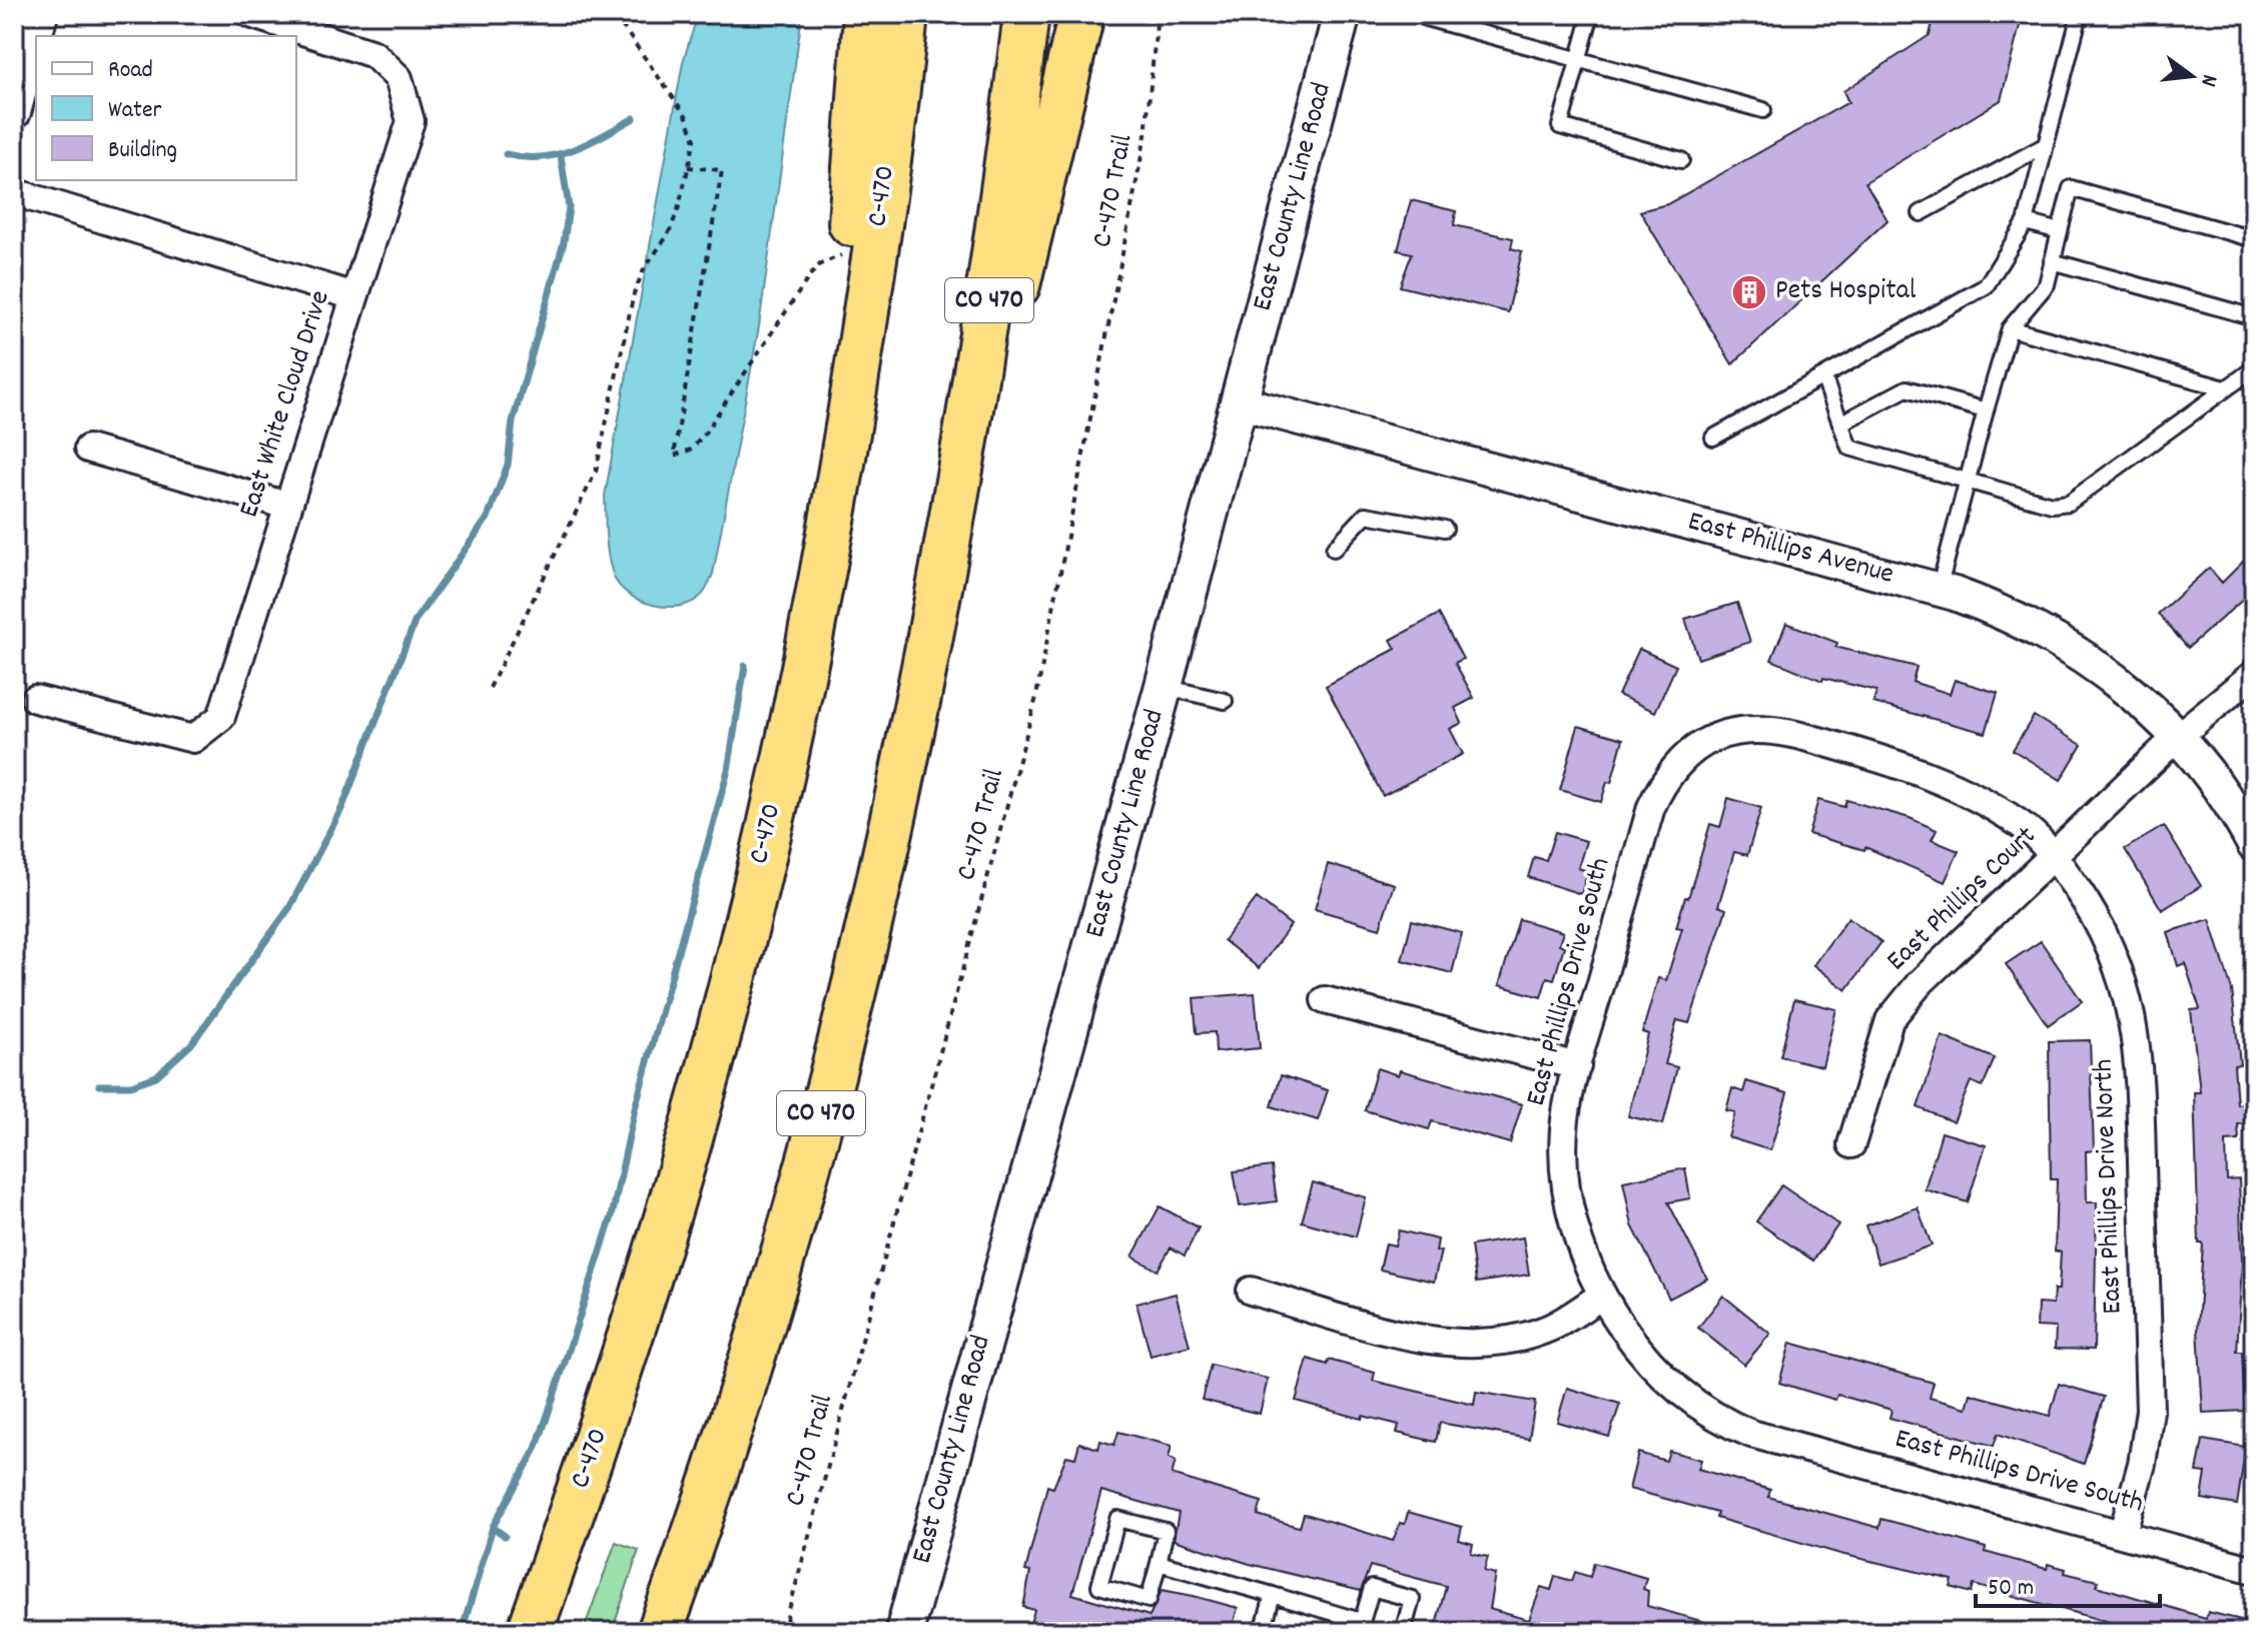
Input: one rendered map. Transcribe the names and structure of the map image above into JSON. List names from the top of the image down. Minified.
{"streets":{"highway":["C-470","CO 470"],"main road":["East County Line Road"],"street":["East White Cloud Drive","East Phillips Avenue","East Phillips Court","East Phillips Drive South","East Phillips Drive North"],"path":["C-470 Trail"]},"crossings":[["East County Line Road","East Phillips Avenue"],["East Phillips Avenue","East Phillips Court"],["East Phillips Court","East Phillips Drive South"],["East Phillips Court","East Phillips Drive North"],["East Phillips Drive South","East Phillips Drive North"]],"places":{"building":["Pets Hospital"]},"legend":["Road","Water","Building"],"scale_bar":"50 m","north":"right"}
